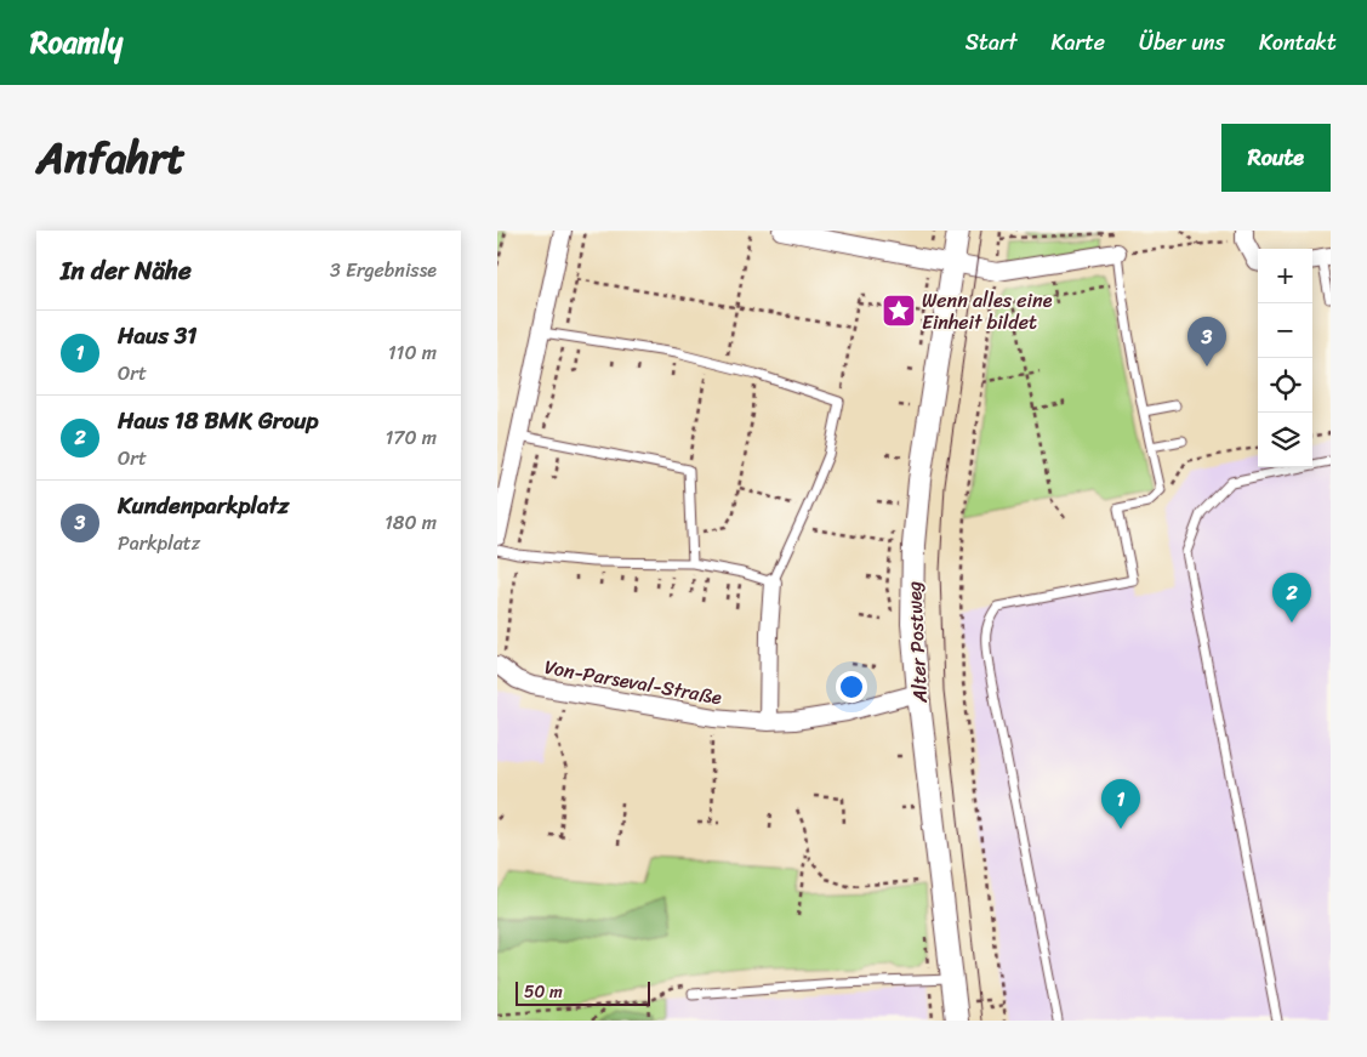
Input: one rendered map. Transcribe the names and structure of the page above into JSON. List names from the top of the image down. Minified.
{"streets":{"street":["Alter Postweg","Von-Parseval-Straße"]},"crossings":[["Alter Postweg","Von-Parseval-Straße"]],"places":{"place":["Wenn alles eine Einheit bildet"]},"scale_bar":"50 m","page":{"header":"Roamly","nav":["Start","Karte","Über uns","Kontakt"],"title":"Anfahrt","buttons":"Route","heading":["In der Nähe","3 Ergebnisse"],"map_buttons":["+","−"],"list":[{"mark":"1","name":"Haus 31","note":"Ort","value":"110 m"},{"mark":"2","name":"Haus 18 BMK Group","note":"Ort","value":"170 m"},{"mark":"3","name":"Kundenparkplatz","note":"Parkplatz","value":"180 m"}],"pins":["3","2","1"],"scale":"50 m"}}
